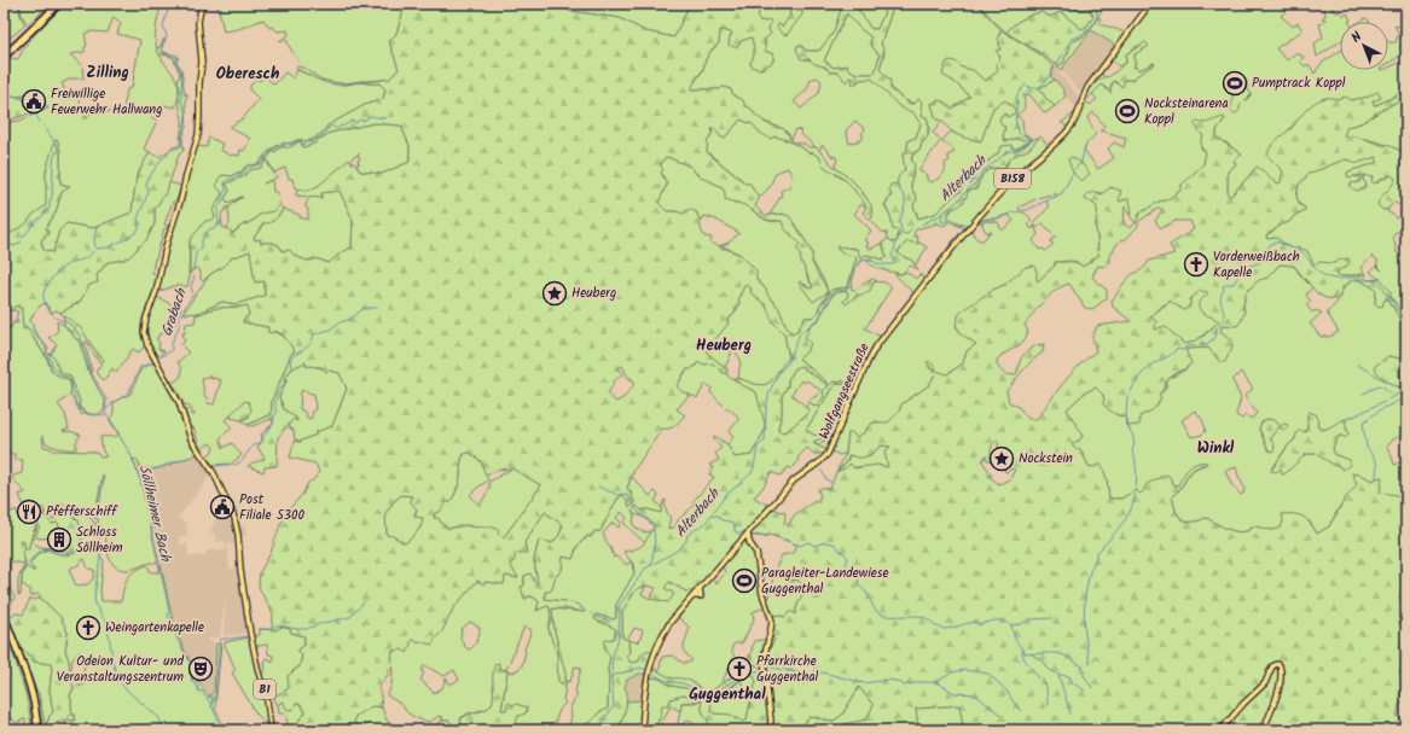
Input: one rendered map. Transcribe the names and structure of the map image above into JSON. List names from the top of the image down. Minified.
{"streets":{"main road":["B158","Wolfgangseestraße","B1"]},"districts":["Zilling","Oberesch","Heuberg","Winkl","Guggenthal"],"water":["Alterbach","Grabach","Söllheimer Bach"],"places":{"sports":["Pumptrack Koppl","Nocksteinarena Koppl","Paragleiter-Landewiese Guggenthal"],"public building":["Freiwillige Feuerwehr Hallwang","Post Filiale 5300"],"church":["Vorderweißbach Kapelle","Weingartenkapelle","Pfarrkirche Guggenthal"],"place":["Heuberg","Nockstein"],"restaurant":["Pfefferschiff"],"building":["Schloss Söllheim"],"theatre":["Odeion Kultur- und Veranstaltungszentrum"]},"north":"top left"}
